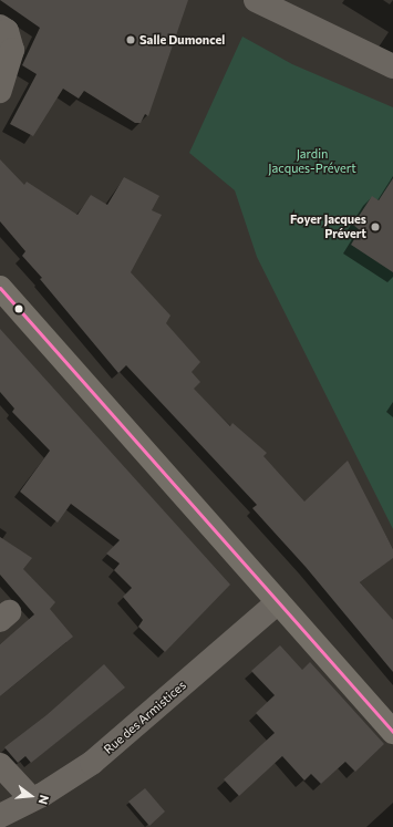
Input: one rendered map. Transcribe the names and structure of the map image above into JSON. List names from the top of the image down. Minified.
{"streets":{"street":["Rue des Armistices"]},"parks":["Jardin Jacques-Prévert"],"places":["Salle Dumoncel","Foyer Jacques Prévert"],"north":"right"}
